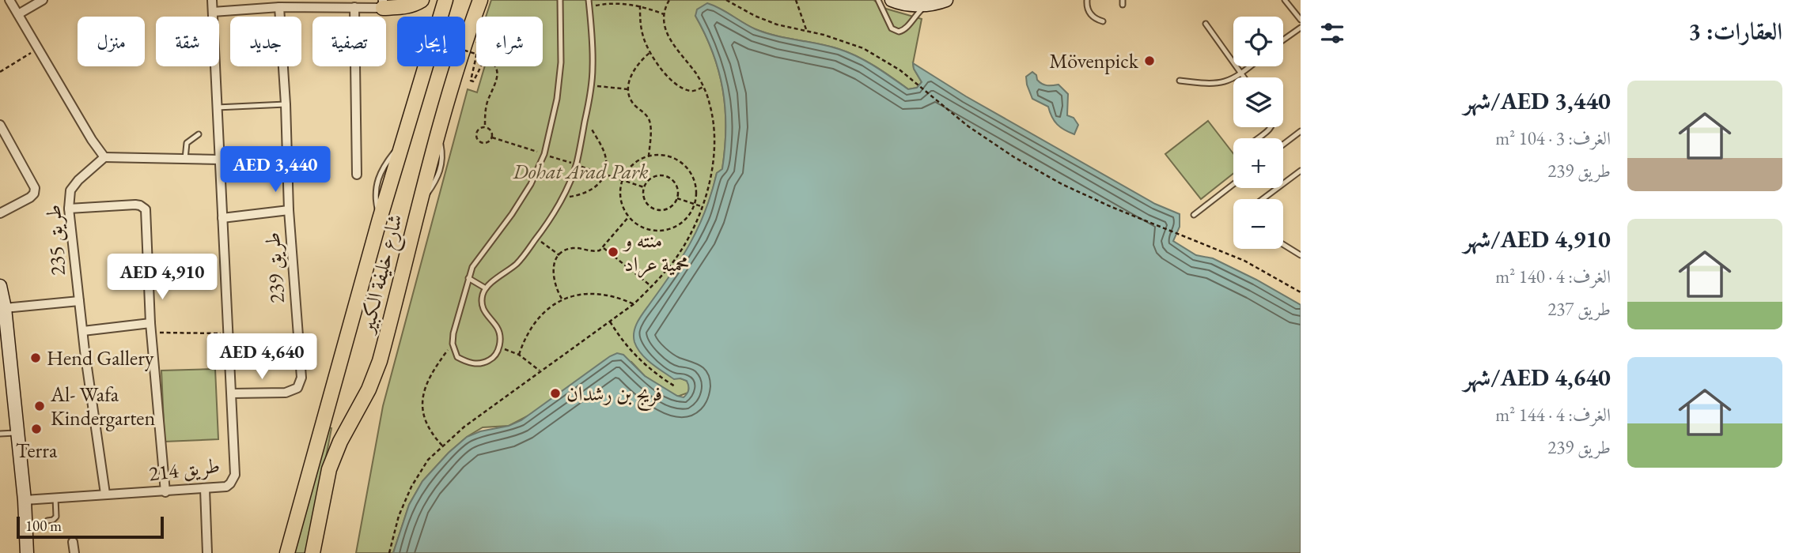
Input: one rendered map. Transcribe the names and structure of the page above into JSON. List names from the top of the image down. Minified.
{"streets":{"main road":["شارع خليفة الكبير"],"street":["طريق 235","طريق 239","طريق 214"]},"crossings":[["طريق 235","طريق 214"],["طريق 239","طريق 214"]],"parks":["Dohat Arad Park"],"places":["Mövenpick","منته و محمية عراد","Hend Gallery","فريج بن رشدان","Al- Wafa Kindergarten","Terra"],"scale_bar":"100 m","page":{"heading":"العقارات: 3","map_buttons":["+","−"],"chip":["شراء","إيجار","تصفية","جديد","شقة","منزل"],"list":[{"name":"AED 3,440/شهر","note":"الغرف: 3 · 104 m² · طريق 239"},{"name":"AED 4,910/شهر","note":"الغرف: 4 · 140 m² · طريق 237"},{"name":"AED 4,640/شهر","note":"الغرف: 4 · 144 m² · طريق 239"}],"price":["AED 3,440","AED 4,910","AED 4,640"],"scale":"100 m"}}
